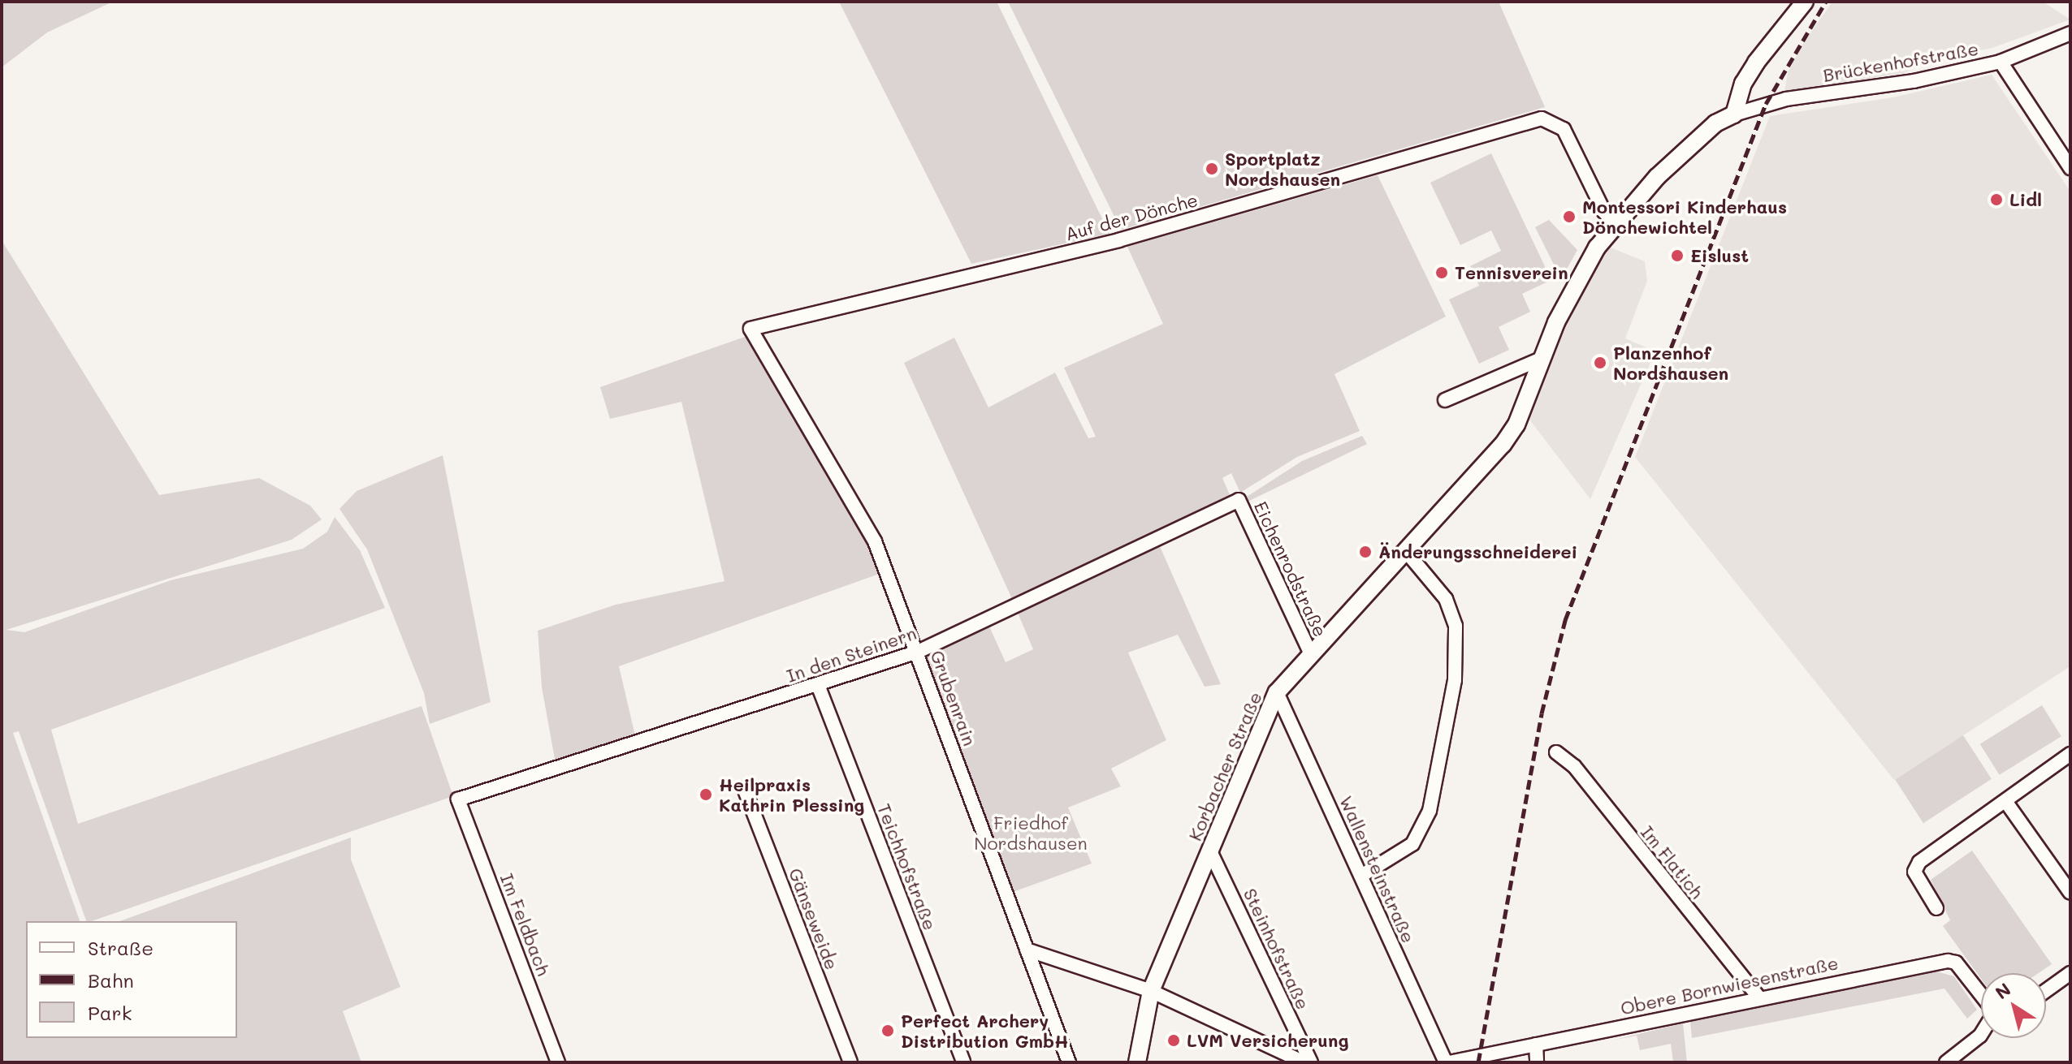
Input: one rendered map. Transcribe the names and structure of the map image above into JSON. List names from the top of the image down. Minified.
{"streets":{"street":["Brückenhofstraße","Auf der Dönche","Eichenrodstraße","In den Steinern","Grubenrain","Korbacher Straße","Im Flatich","Teichhofstraße","Wallensteinstraße","Gänseweide","Im Feldbach","Steinhofstraße","Obere Bornwiesenstraße"]},"crossings":[["Brückenhofstraße","Korbacher Straße"],["Auf der Dönche","Grubenrain"],["Auf der Dönche","Korbacher Straße"],["Eichenrodstraße","In den Steinern"],["Eichenrodstraße","Korbacher Straße"],["In den Steinern","Grubenrain"],["In den Steinern","Teichhofstraße"],["In den Steinern","Im Feldbach"],["Korbacher Straße","Wallensteinstraße"],["Korbacher Straße","Steinhofstraße"],["Im Flatich","Obere Bornwiesenstraße"],["Wallensteinstraße","Obere Bornwiesenstraße"]],"parks":["Friedhof Nordshausen"],"places":["Sportplatz Nordshausen","Lidl","Montessori Kinderhaus Dönchewichtel","Eislust","Tennisverein","Planzenhof Nordshausen","Änderungsschneiderei","Heilpraxis Kathrin Plessing","Perfect Archery Distribution GmbH","LVM Versicherung"],"legend":["Straße","Bahn","Park"],"north":"top left"}
